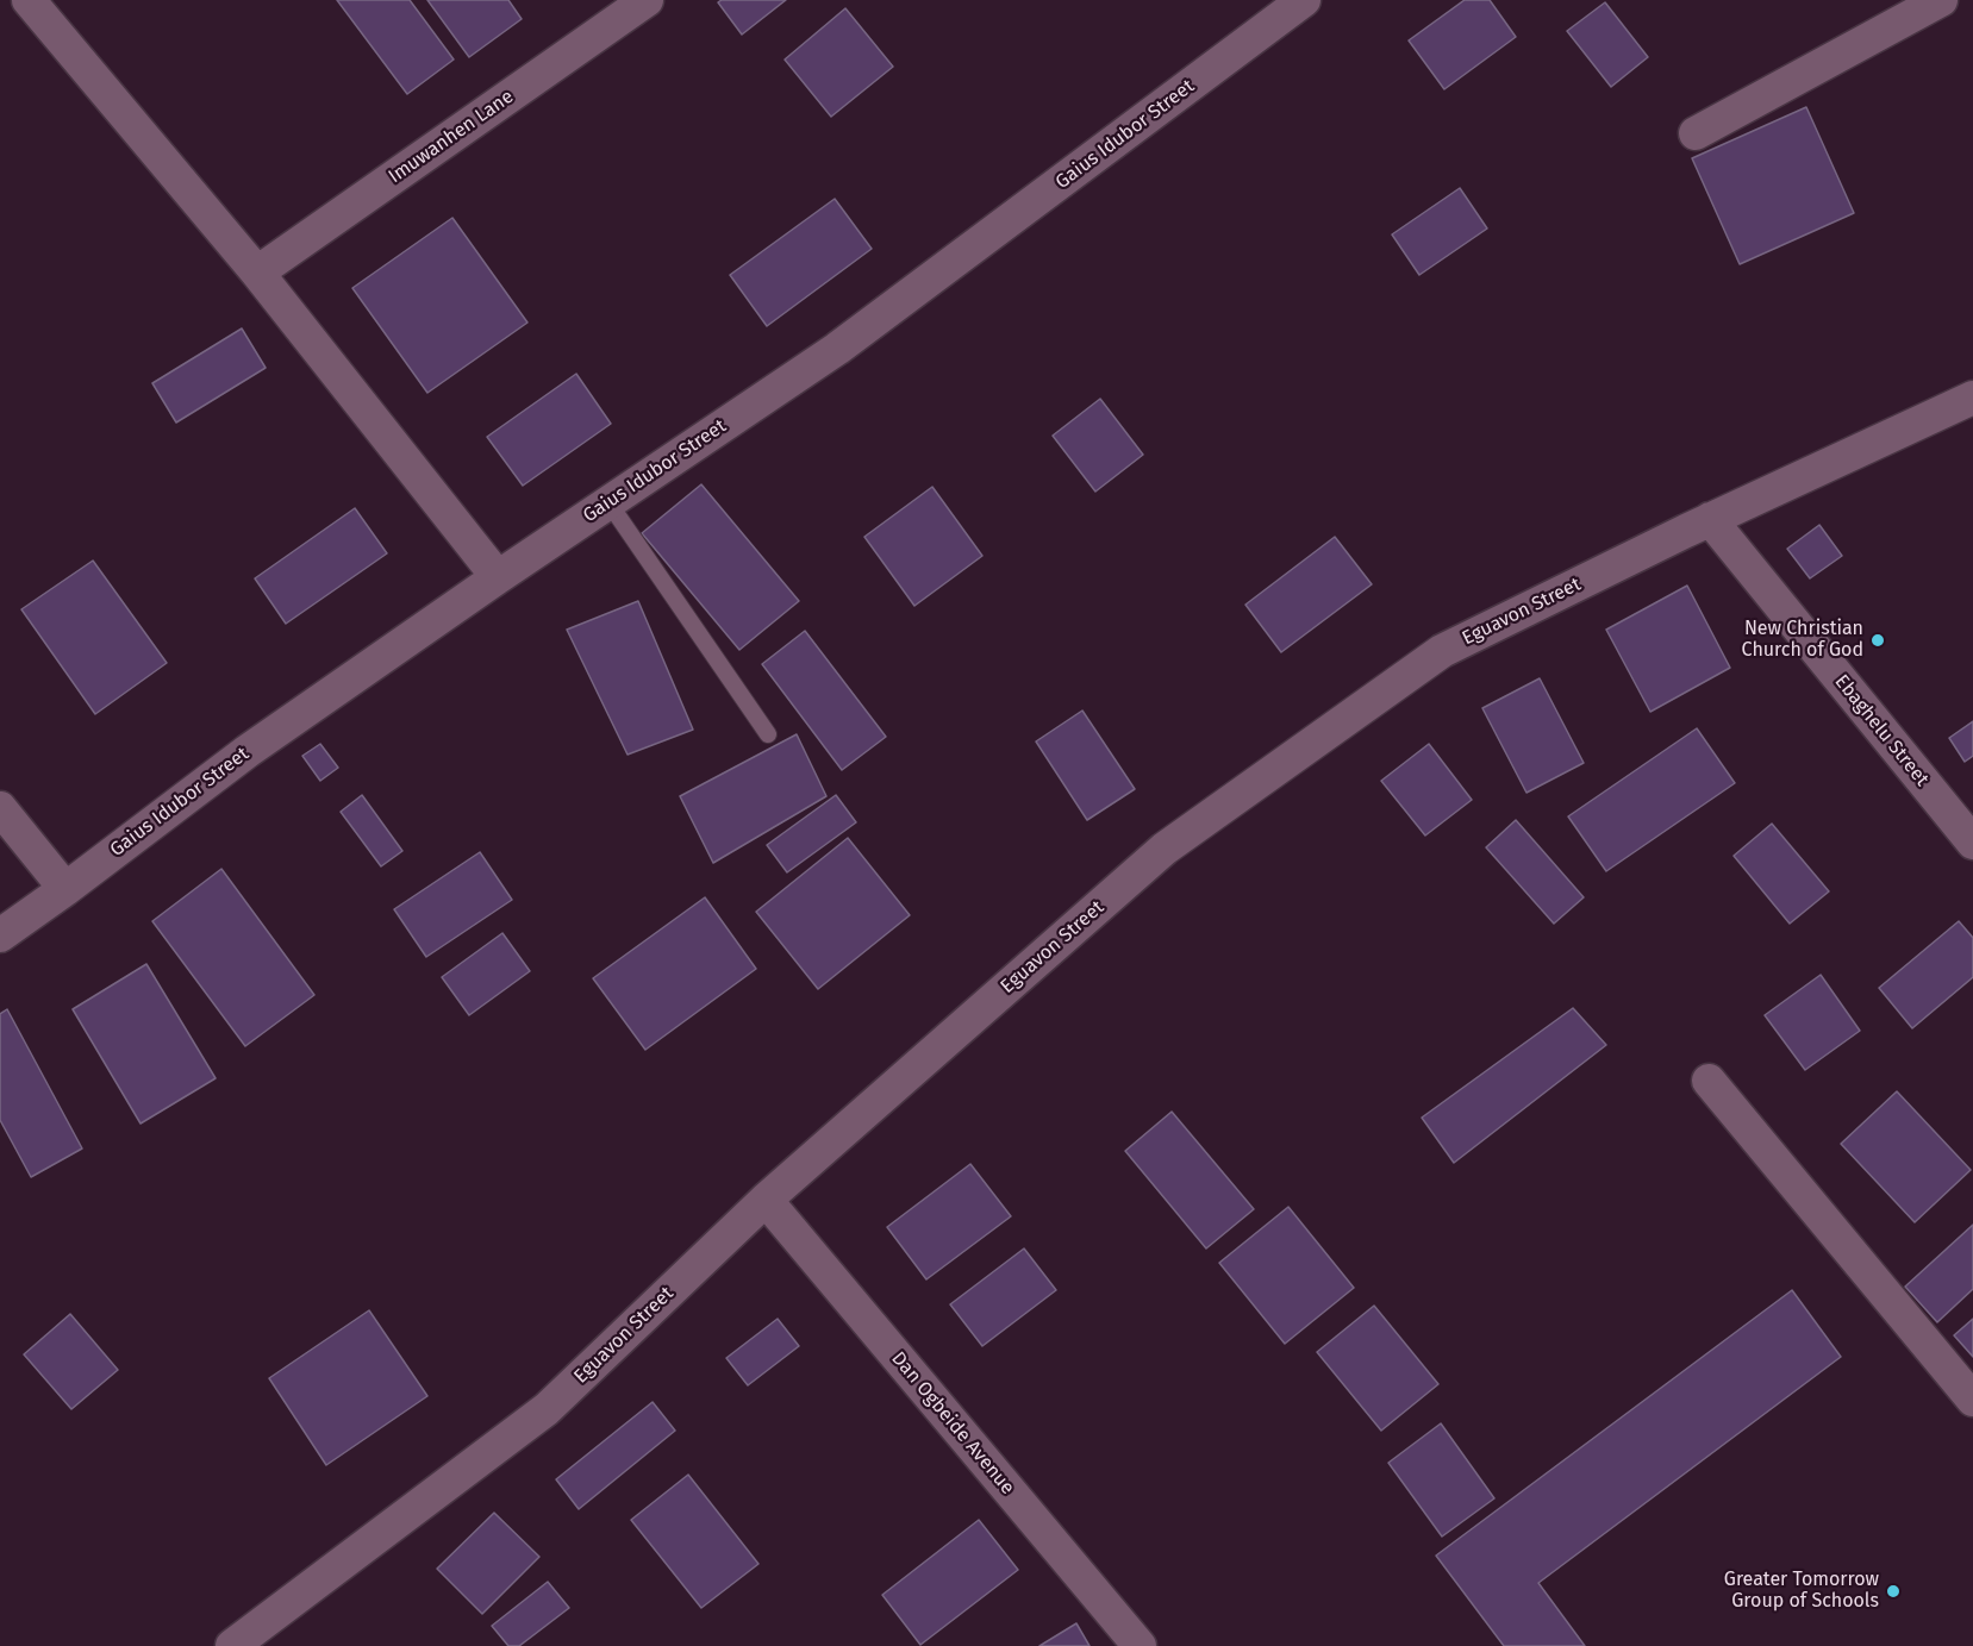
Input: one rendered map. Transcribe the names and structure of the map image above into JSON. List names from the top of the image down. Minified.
{"streets":{"street":["Gaius Idubor Street","Imuwanhen Lane","Eguavon Street","Ebaghelu Street","Dan Ogbeide Avenue"]},"crossings":[["Eguavon Street","Ebaghelu Street"],["Eguavon Street","Dan Ogbeide Avenue"]],"places":["New Christian Church of God","Greater Tomorrow Group of Schools"]}
